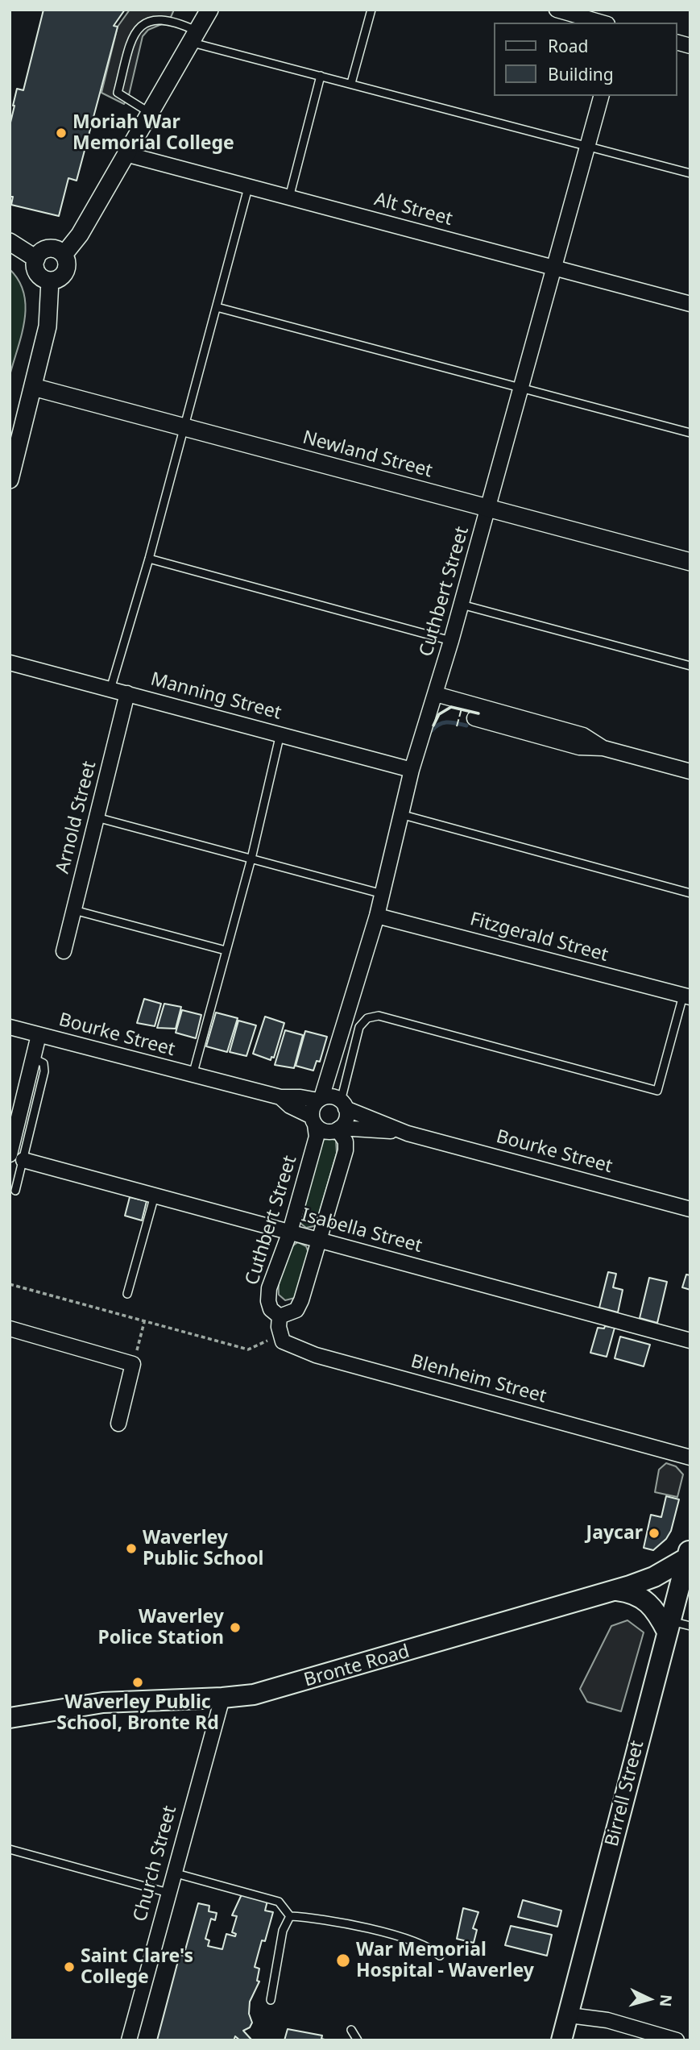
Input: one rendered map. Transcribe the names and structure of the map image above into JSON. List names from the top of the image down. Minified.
{"streets":{"main road":["Bronte Road","Birrell Street"],"street":["Alt Street","Newland Street","Cuthbert Street","Manning Street","Arnold Street","Fitzgerald Street","Bourke Street","Isabella Street","Blenheim Street","Church Street"]},"crossings":[["Alt Street","Cuthbert Street"],["Newland Street","Cuthbert Street"],["Cuthbert Street","Manning Street"],["Cuthbert Street","Fitzgerald Street"],["Cuthbert Street","Bourke Street"],["Cuthbert Street","Isabella Street"],["Manning Street","Arnold Street"],["Bronte Road","Birrell Street"],["Bronte Road","Church Street"]],"places":["Moriah War Memorial College","Jaycar","Waverley Public School","Waverley Police Station","Waverley Public School, Bronte Rd","War Memorial Hospital - Waverley","Saint Clare's College"],"legend":["Road","Building"],"north":"right"}
